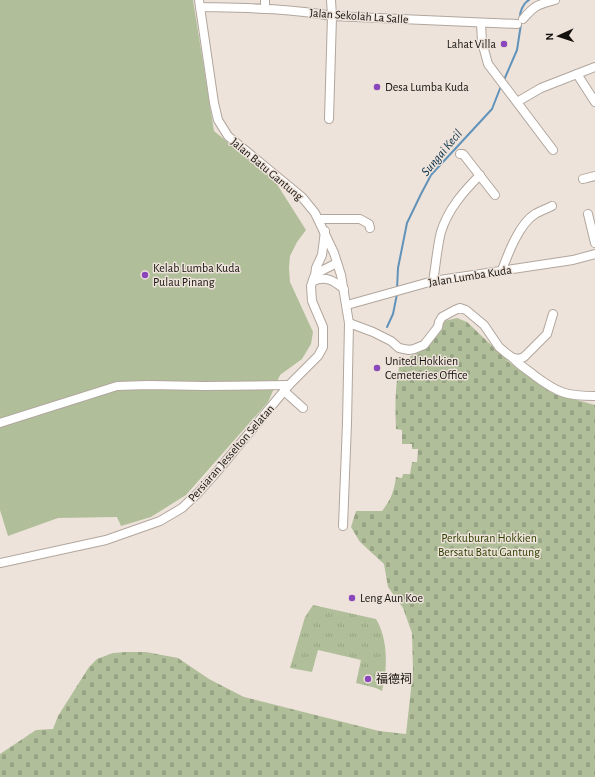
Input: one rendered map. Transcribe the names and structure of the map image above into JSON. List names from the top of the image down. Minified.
{"streets":{"street":["Jalan Sekolah La Salle","Jalan Batu Gantung","Jalan Lumba Kuda","Persiaran Jesselton Selatan"]},"crossings":[["Jalan Sekolah La Salle","Jalan Batu Gantung"],["Jalan Batu Gantung","Jalan Lumba Kuda"]],"water":["Sungai Kecil"],"parks":["Perkuburan Hokkien Bersatu Batu Gantung"],"places":["Lahat Villa","Desa Lumba Kuda","Kelab Lumba Kuda Pulau Pinang","United Hokkien Cemeteries Office","Leng Aun Koe","福德祠"],"north":"left"}
